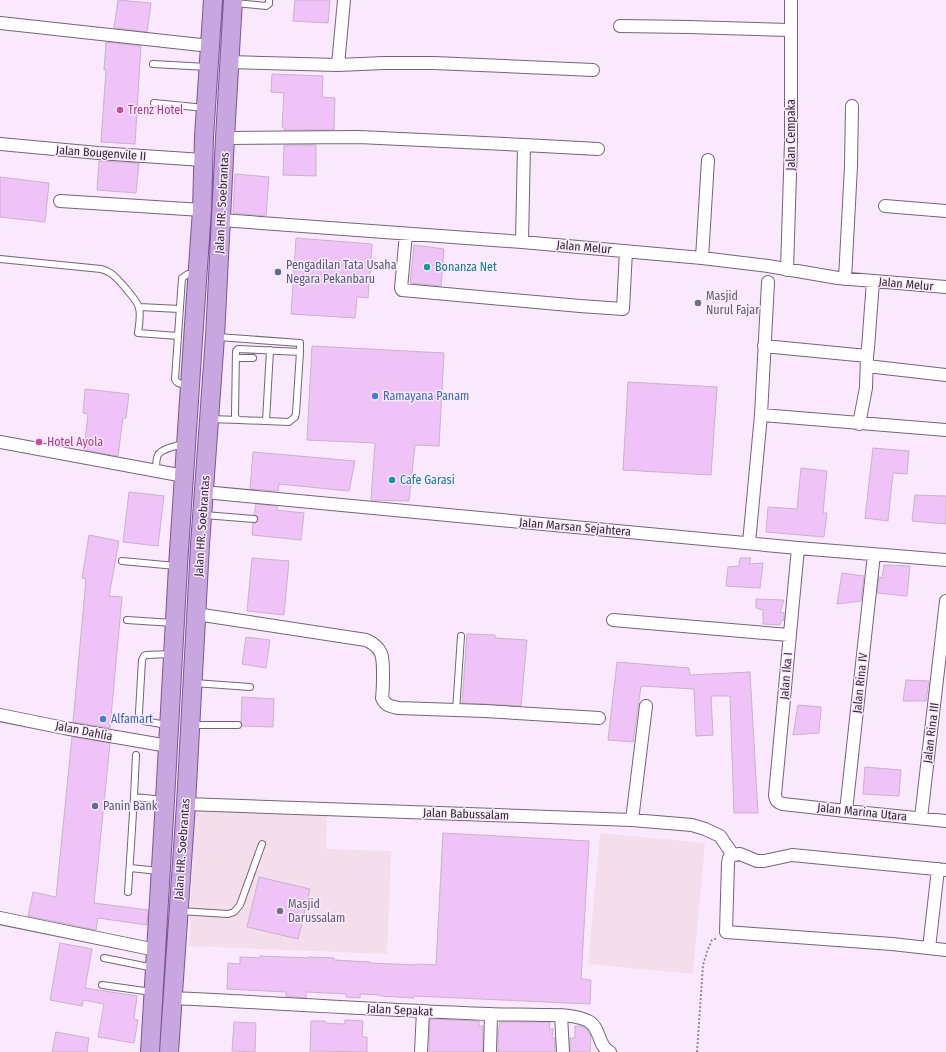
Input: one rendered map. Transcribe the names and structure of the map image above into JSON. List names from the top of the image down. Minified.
{"streets":{"main road":["Jalan HR. Soebrantas"],"street":["Jalan Cempaka","Jalan Bougenvile II","Jalan Melur","Jalan Marsan Sejahtera","Jalan Ika I","Jalan Rina IV","Jalan Dahlia","Jalan Rina III","Jalan Marina Utara","Jalan Babussalam","Jalan Sepakat"]},"crossings":[["Jalan Cempaka","Jalan Melur"],["Jalan Bougenvile II","Jalan HR. Soebrantas"],["Jalan HR. Soebrantas","Jalan Melur"],["Jalan HR. Soebrantas","Jalan Marsan Sejahtera"],["Jalan HR. Soebrantas","Jalan Dahlia"],["Jalan HR. Soebrantas","Jalan Babussalam"],["Jalan HR. Soebrantas","Jalan Sepakat"],["Jalan Marsan Sejahtera","Jalan Ika I"],["Jalan Marsan Sejahtera","Jalan Rina IV"],["Jalan Ika I","Jalan Marina Utara"],["Jalan Rina IV","Jalan Marina Utara"],["Jalan Rina III","Jalan Marina Utara"]],"places":["Trenz Hotel","Bonanza Net","Pengadilan Tata Usaha Negara Pekanbaru","Masjid Nurul Fajar","Ramayana Panam","Hotel Ayola","Cafe Garasi","Alfamart","Panin Bank","Masjid Darussalam"]}
